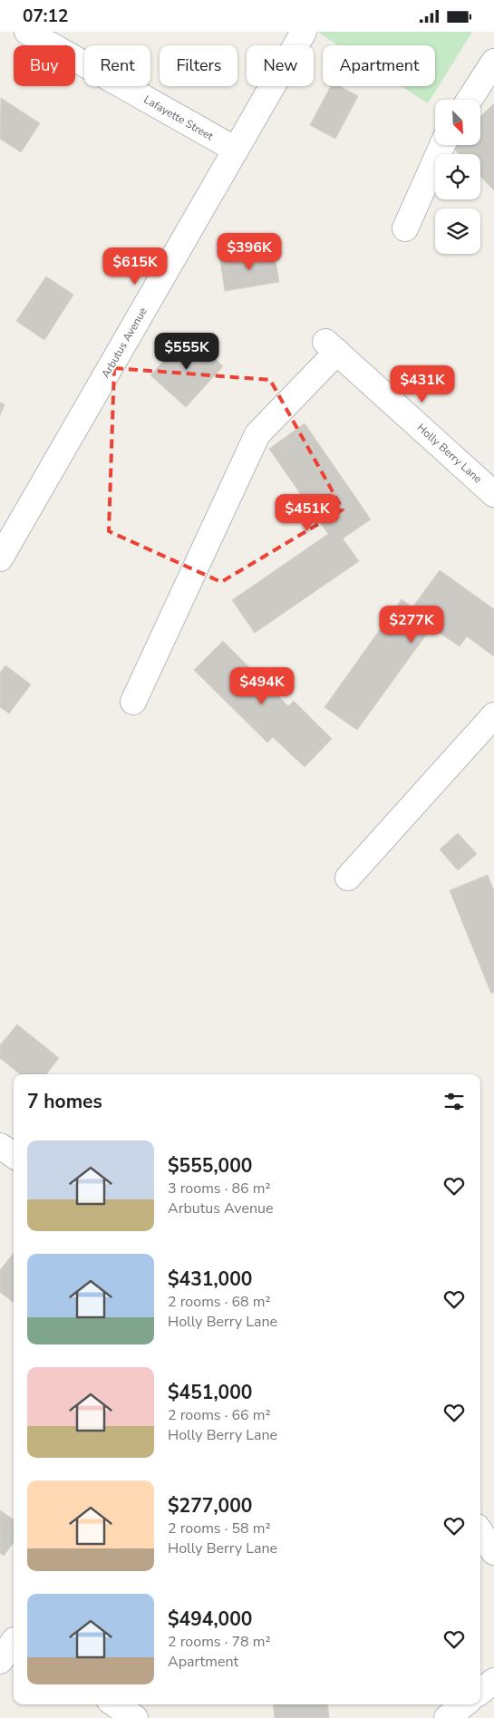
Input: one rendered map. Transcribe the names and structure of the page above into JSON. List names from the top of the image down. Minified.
{"streets":{"street":["Lafayette Street","Arbutus Avenue","Holly Berry Lane"]},"crossings":[["Lafayette Street","Arbutus Avenue"]],"north":"bottom right","page":{"status":"07:12","chip":["Buy","Rent","Filters","New","Apartment"],"price":["$396K","$615K","$555K","$431K","$451K","$277K","$494K"],"heading":"7 homes","list":[{"name":"$555,000","note":"3 rooms · 86 m² · Arbutus Avenue"},{"name":"$431,000","note":"2 rooms · 68 m² · Holly Berry Lane"},{"name":"$451,000","note":"2 rooms · 66 m² · Holly Berry Lane"},{"name":"$277,000","note":"2 rooms · 58 m² · Holly Berry Lane"},{"name":"$494,000","note":"2 rooms · 78 m² · Apartment"}]}}
